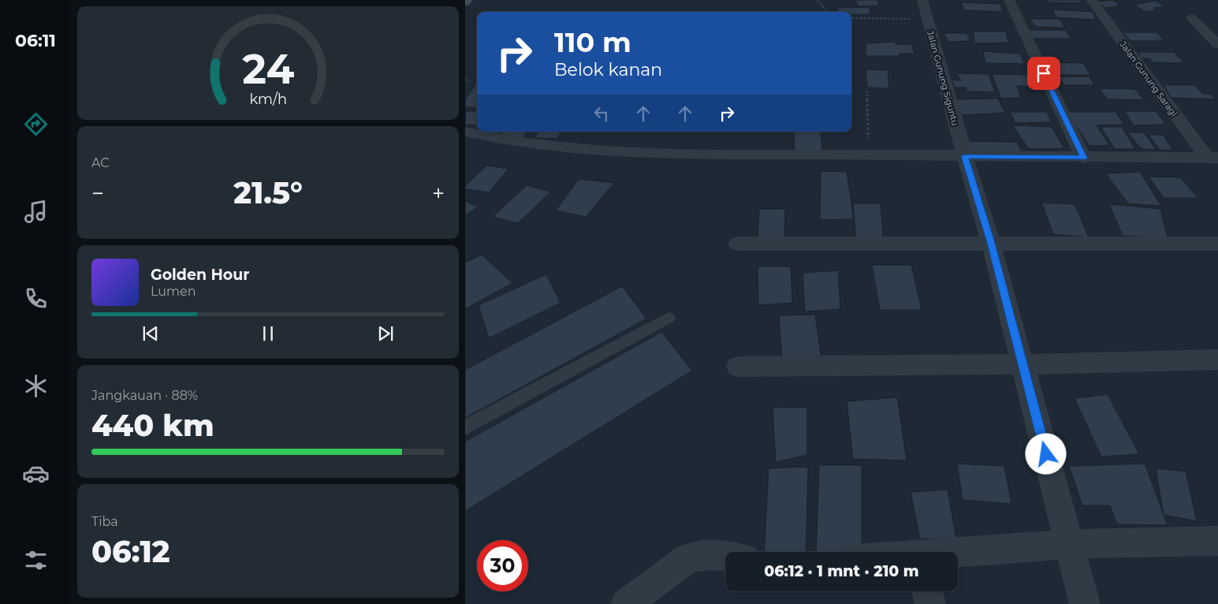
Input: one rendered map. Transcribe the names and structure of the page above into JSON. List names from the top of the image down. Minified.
{"streets":{"street":["Jalan Gunung Siguntu","Jalan Gunung Saragi"]},"page":{"tabs":"06:11","turn":["110 m","Belok kanan"],"tile":["AC",["Jangkauan · 88%","440 km"],["Tiba","06:12"]],"heat":["−","21.5°","+"],"song":["Golden Hour","Lumen"],"limit":"30","trip":"06:12 · 1 mnt · 210 m","gauge":["24","km/h"]}}
